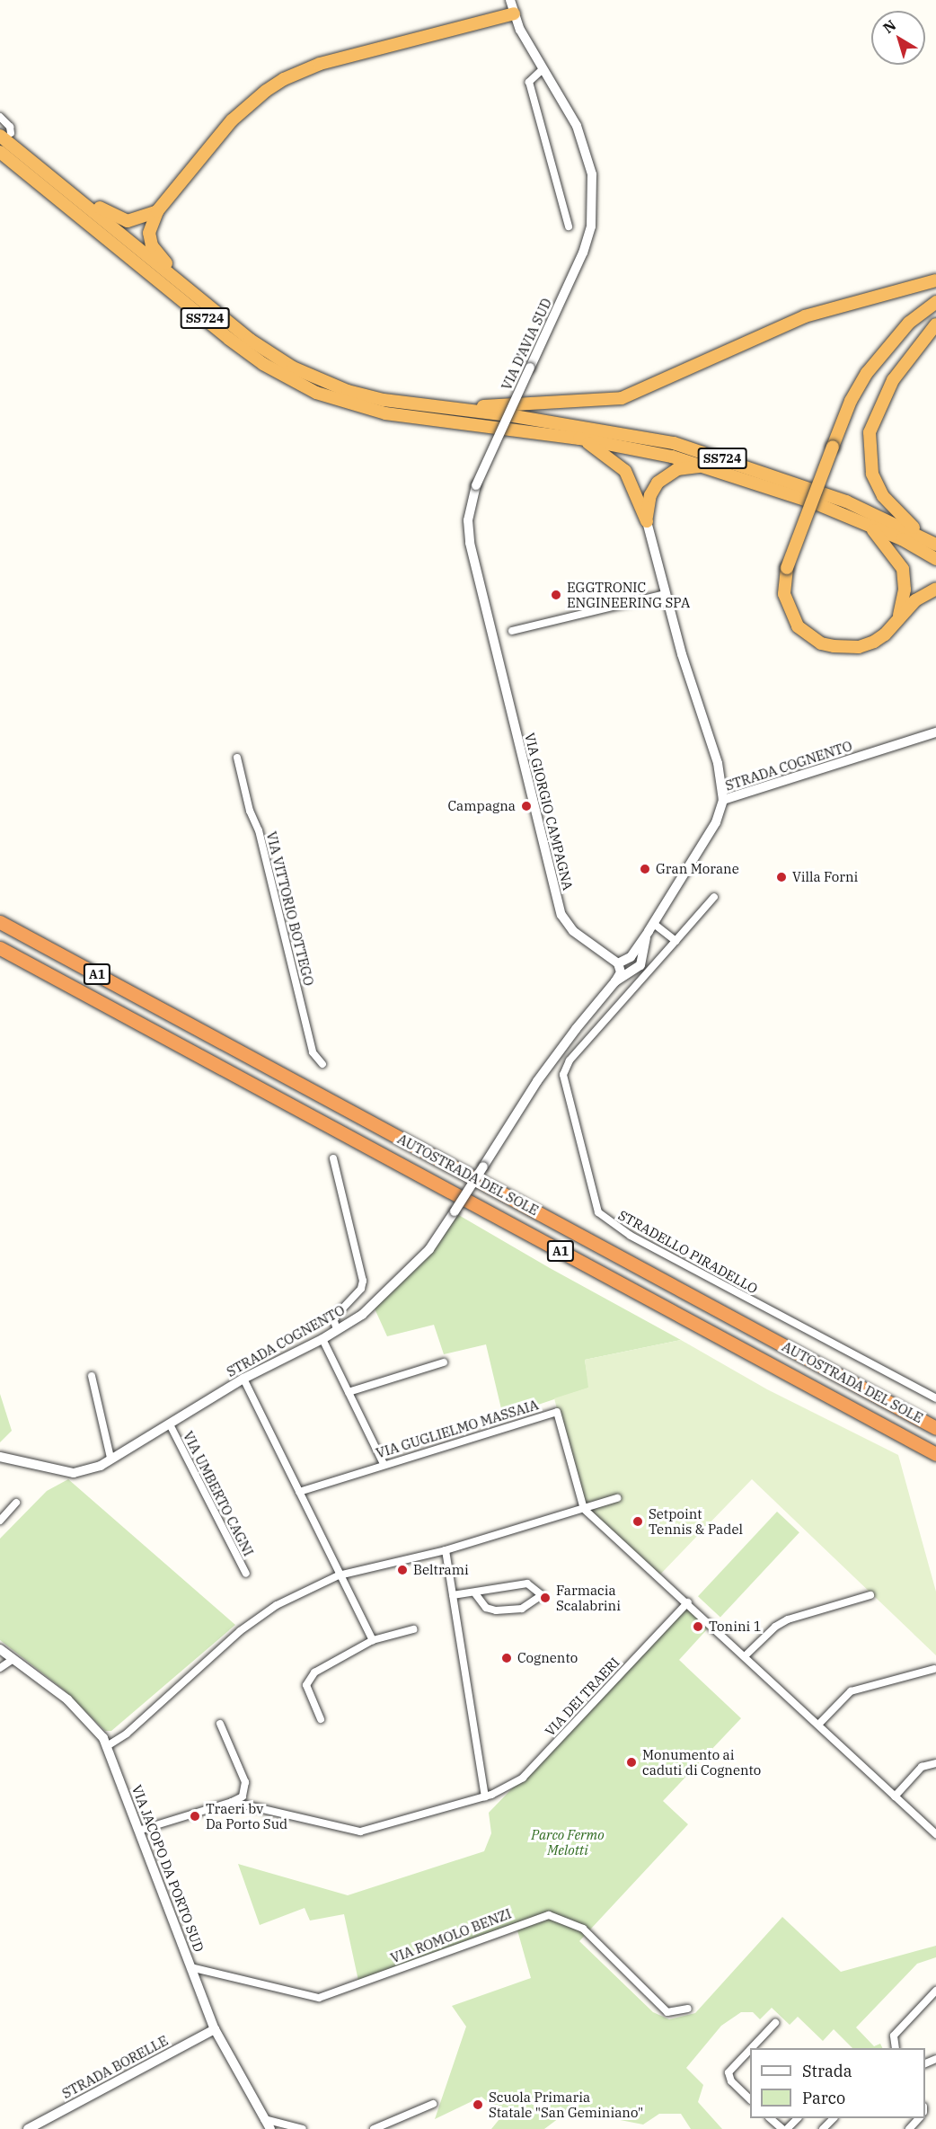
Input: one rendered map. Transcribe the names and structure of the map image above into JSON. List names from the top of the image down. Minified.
{"streets":{"highway":["SS724","A1","AUTOSTRADA DEL SOLE"],"street":["VIA D'AVIA SUD","STRADA COGNENTO","VIA GIORGIO CAMPAGNA","VIA VITTORIO BOTTEGO","STRADELLO PIRADELLO","VIA GUGLIELMO MASSAIA","VIA UMBERTO CAGNI","VIA DEI TRAERI","VIA JACOPO DA PORTO SUD","VIA ROMOLO BENZI","STRADA BORELLE"]},"crossings":[["VIA D'AVIA SUD","VIA GIORGIO CAMPAGNA"],["STRADA COGNENTO","VIA GIORGIO CAMPAGNA"],["STRADA COGNENTO","VIA UMBERTO CAGNI"],["VIA DEI TRAERI","VIA JACOPO DA PORTO SUD"],["VIA JACOPO DA PORTO SUD","VIA ROMOLO BENZI"],["VIA JACOPO DA PORTO SUD","STRADA BORELLE"]],"parks":["Parco Fermo Melotti"],"places":["EGGTRONIC ENGINEERING SPA","Campagna","Gran Morane","Villa Forni","Setpoint Tennis & Padel","Beltrami","Farmacia Scalabrini","Tonini 1","Cognento","Monumento ai caduti di Cognento","Traeri bv Da Porto Sud","Scuola Primaria Statale \"San Geminiano\""],"legend":["Strada","Parco"],"north":"top left"}
